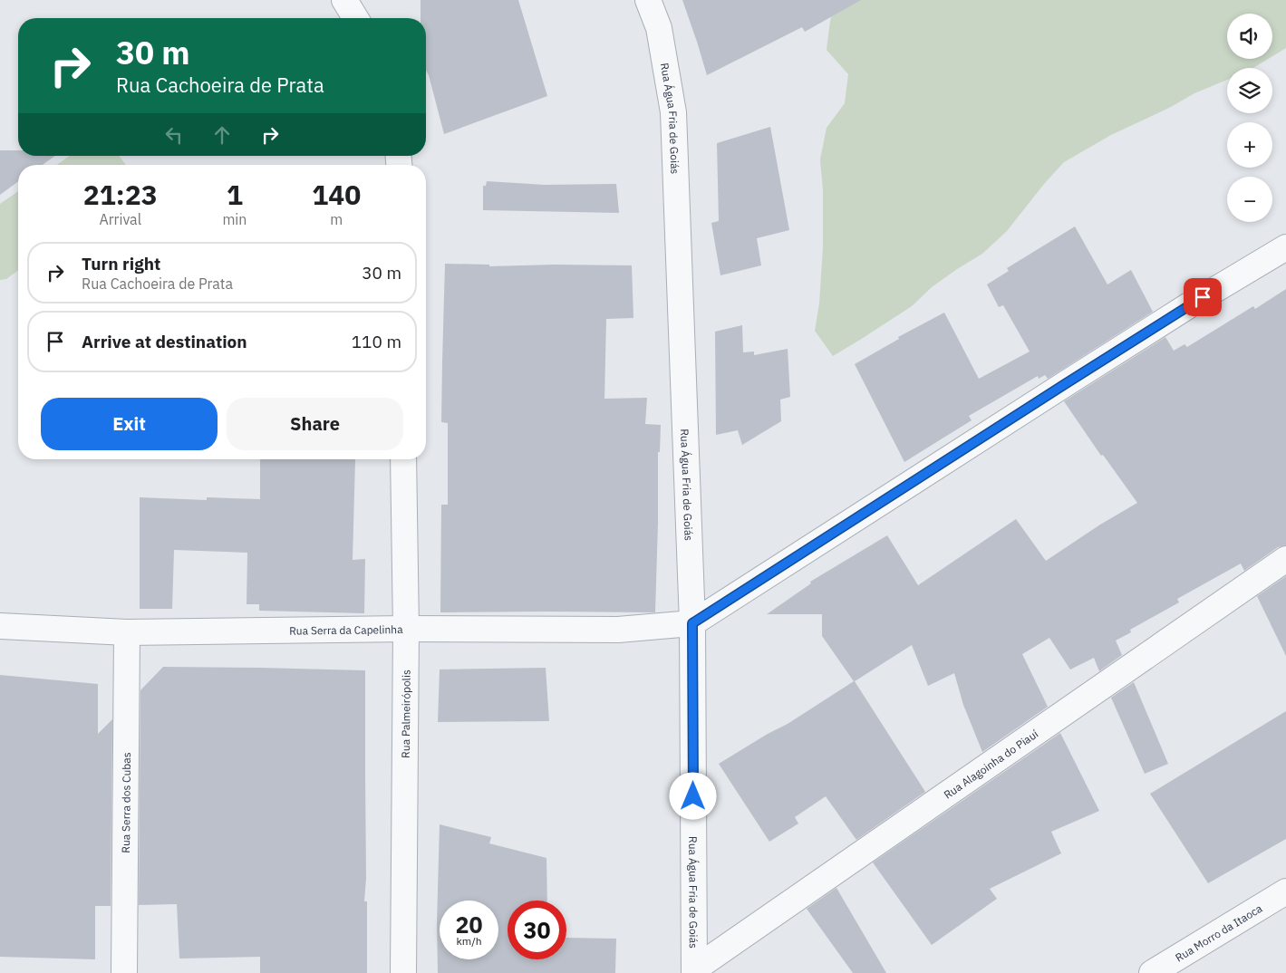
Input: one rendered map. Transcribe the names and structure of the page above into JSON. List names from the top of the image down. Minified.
{"streets":{"street":["Rua Água Fria de Goiás","Rua Serra da Capelinha","Rua Palmeirópolis","Rua Alagoinha do Piauí","Rua Serra dos Cubas","Rua Morro da Itaoca"]},"crossings":[["Rua Água Fria de Goiás","Rua Serra da Capelinha"],["Rua Água Fria de Goiás","Rua Alagoinha do Piauí"],["Rua Serra da Capelinha","Rua Palmeirópolis"],["Rua Serra da Capelinha","Rua Serra dos Cubas"]],"page":{"map_buttons":["+","−"],"turn":["30 m","Rua Cachoeira de Prata"],"eta":["21:23","Arrival","1","min","140","m"],"list":[{"name":"Turn right","note":"Rua Cachoeira de Prata","value":"30 m"},{"name":"Arrive at destination","value":"110 m"}],"buttons":["Exit","Share"],"speed":"20 km/h","limit":"30"}}
